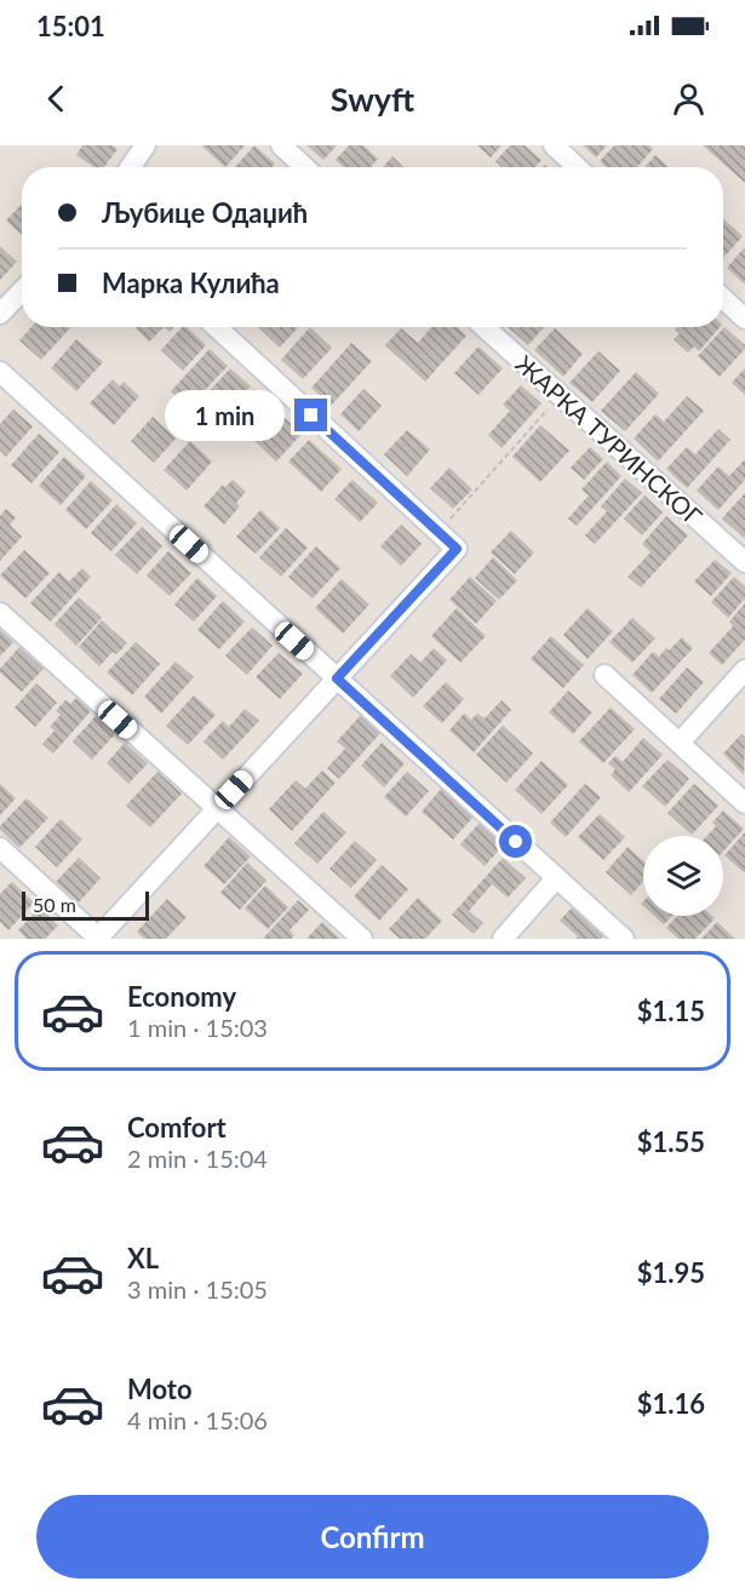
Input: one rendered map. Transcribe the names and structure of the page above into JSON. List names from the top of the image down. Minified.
{"streets":{"street":["ЖАРКА ТУРИНСКОГ"]},"scale_bar":"50 m","page":{"status":"15:01","header":"Swyft","banner":["Љубице Одаџић","Марка Кулића"],"bubble":"1 min","scale":"50 m","list":[{"name":"Economy","note":"1 min · 15:03","value":"$1.15"},{"name":"Comfort","note":"2 min · 15:04","value":"$1.55"},{"name":"XL","note":"3 min · 15:05","value":"$1.95"},{"name":"Moto","note":"4 min · 15:06","value":"$1.16"}],"buttons":"Confirm"}}
